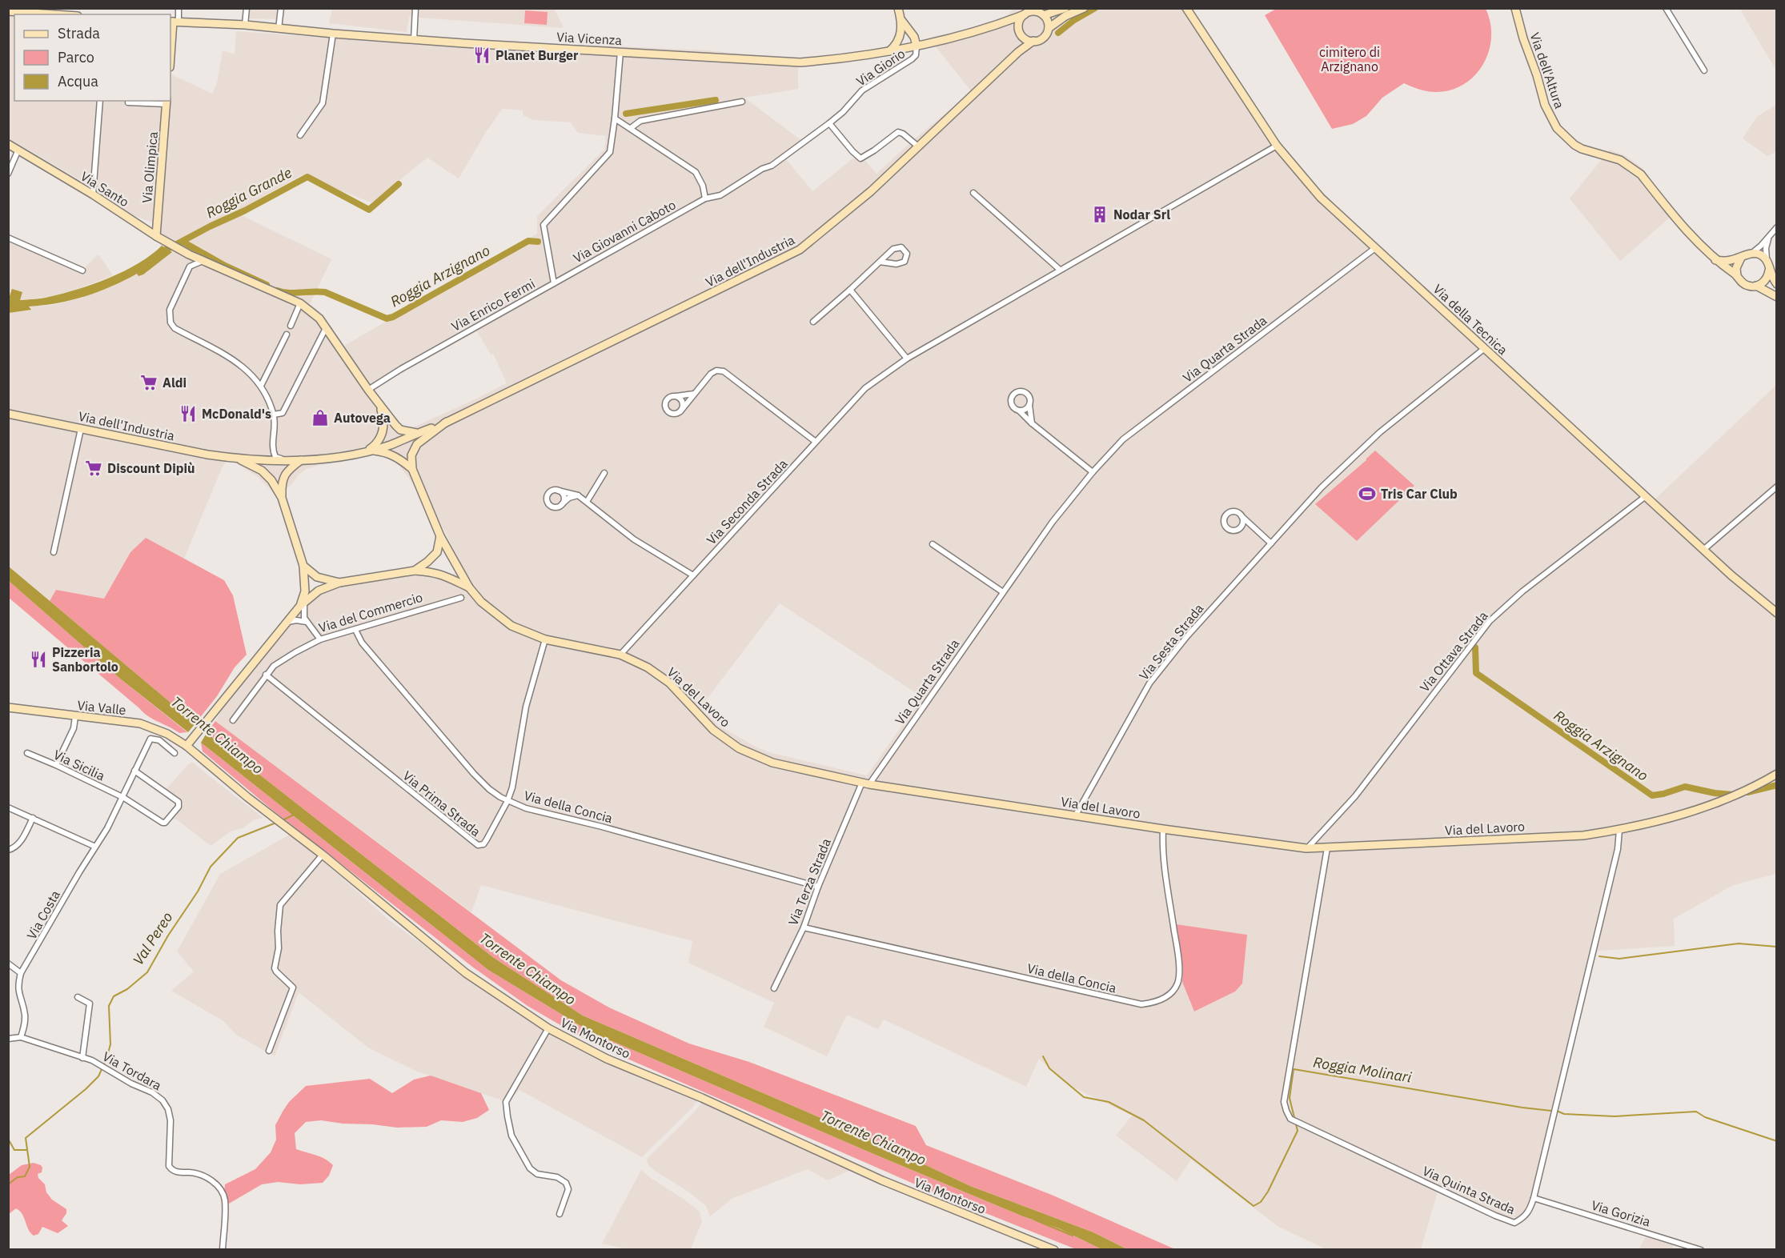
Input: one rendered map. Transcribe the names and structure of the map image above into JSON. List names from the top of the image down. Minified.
{"streets":{"street":["Via Vicenza","Via Giorio","Via dell'Altura","Via Olimpica","Via Santo","Via Giovanni Caboto","Via dell'Industria","Via Enrico Fermi","Via della Tecnica","Via Quarta Strada","Via Seconda Strada","Via del Commercio","Via Sesta Strada","Via Ottava Strada","Via del Lavoro","Via Valle","Via Sicilia","Via Prima Strada","Via della Concia","Via Terza Strada","Via Costa","Via Montorso","Via Tordara","Via Quinta Strada","Via Gorizia"]},"crossings":[["Via Vicenza","Via Giorio"],["Via Vicenza","Via dell'Industria"],["Via Vicenza","Via Enrico Fermi"],["Via Giorio","Via Giovanni Caboto"],["Via Olimpica","Via Santo"],["Via Santo","Via dell'Industria"],["Via Santo","Via Enrico Fermi"],["Via Giovanni Caboto","Via Enrico Fermi"],["Via dell'Industria","Via del Lavoro"],["Via della Tecnica","Via Quarta Strada"],["Via della Tecnica","Via Seconda Strada"],["Via della Tecnica","Via Sesta Strada"],["Via della Tecnica","Via Ottava Strada"],["Via Quarta Strada","Via del Lavoro"],["Via Quarta Strada","Via Terza Strada"],["Via Seconda Strada","Via del Lavoro"],["Via del Commercio","Via Prima Strada"],["Via del Commercio","Via della Concia"],["Via Sesta Strada","Via del Lavoro"],["Via Ottava Strada","Via del Lavoro"],["Via del Lavoro","Via Prima Strada"],["Via del Lavoro","Via della Concia"],["Via del Lavoro","Via Terza Strada"],["Via del Lavoro","Via Quinta Strada"],["Via Valle","Via Montorso"],["Via Sicilia","Via Costa"],["Via Prima Strada","Via della Concia"],["Via della Concia","Via Terza Strada"],["Via Costa","Via Tordara"],["Via Quinta Strada","Via Gorizia"]],"water":["Roggia Grande","Roggia Arzignano","Torrente Chiampo","Val Pereo","Roggia Molinari"],"parks":["cimitero di Arzignano"],"places":{"restaurant":["Planet Burger","McDonald's","Pizzeria Sanbortolo"],"building":["Nodar Srl"],"supermarket":["Aldi","Discount Dipiù"],"shop":["Autovega"],"sports":["Tris Car Club"]},"legend":["Strada","Parco","Acqua"]}
